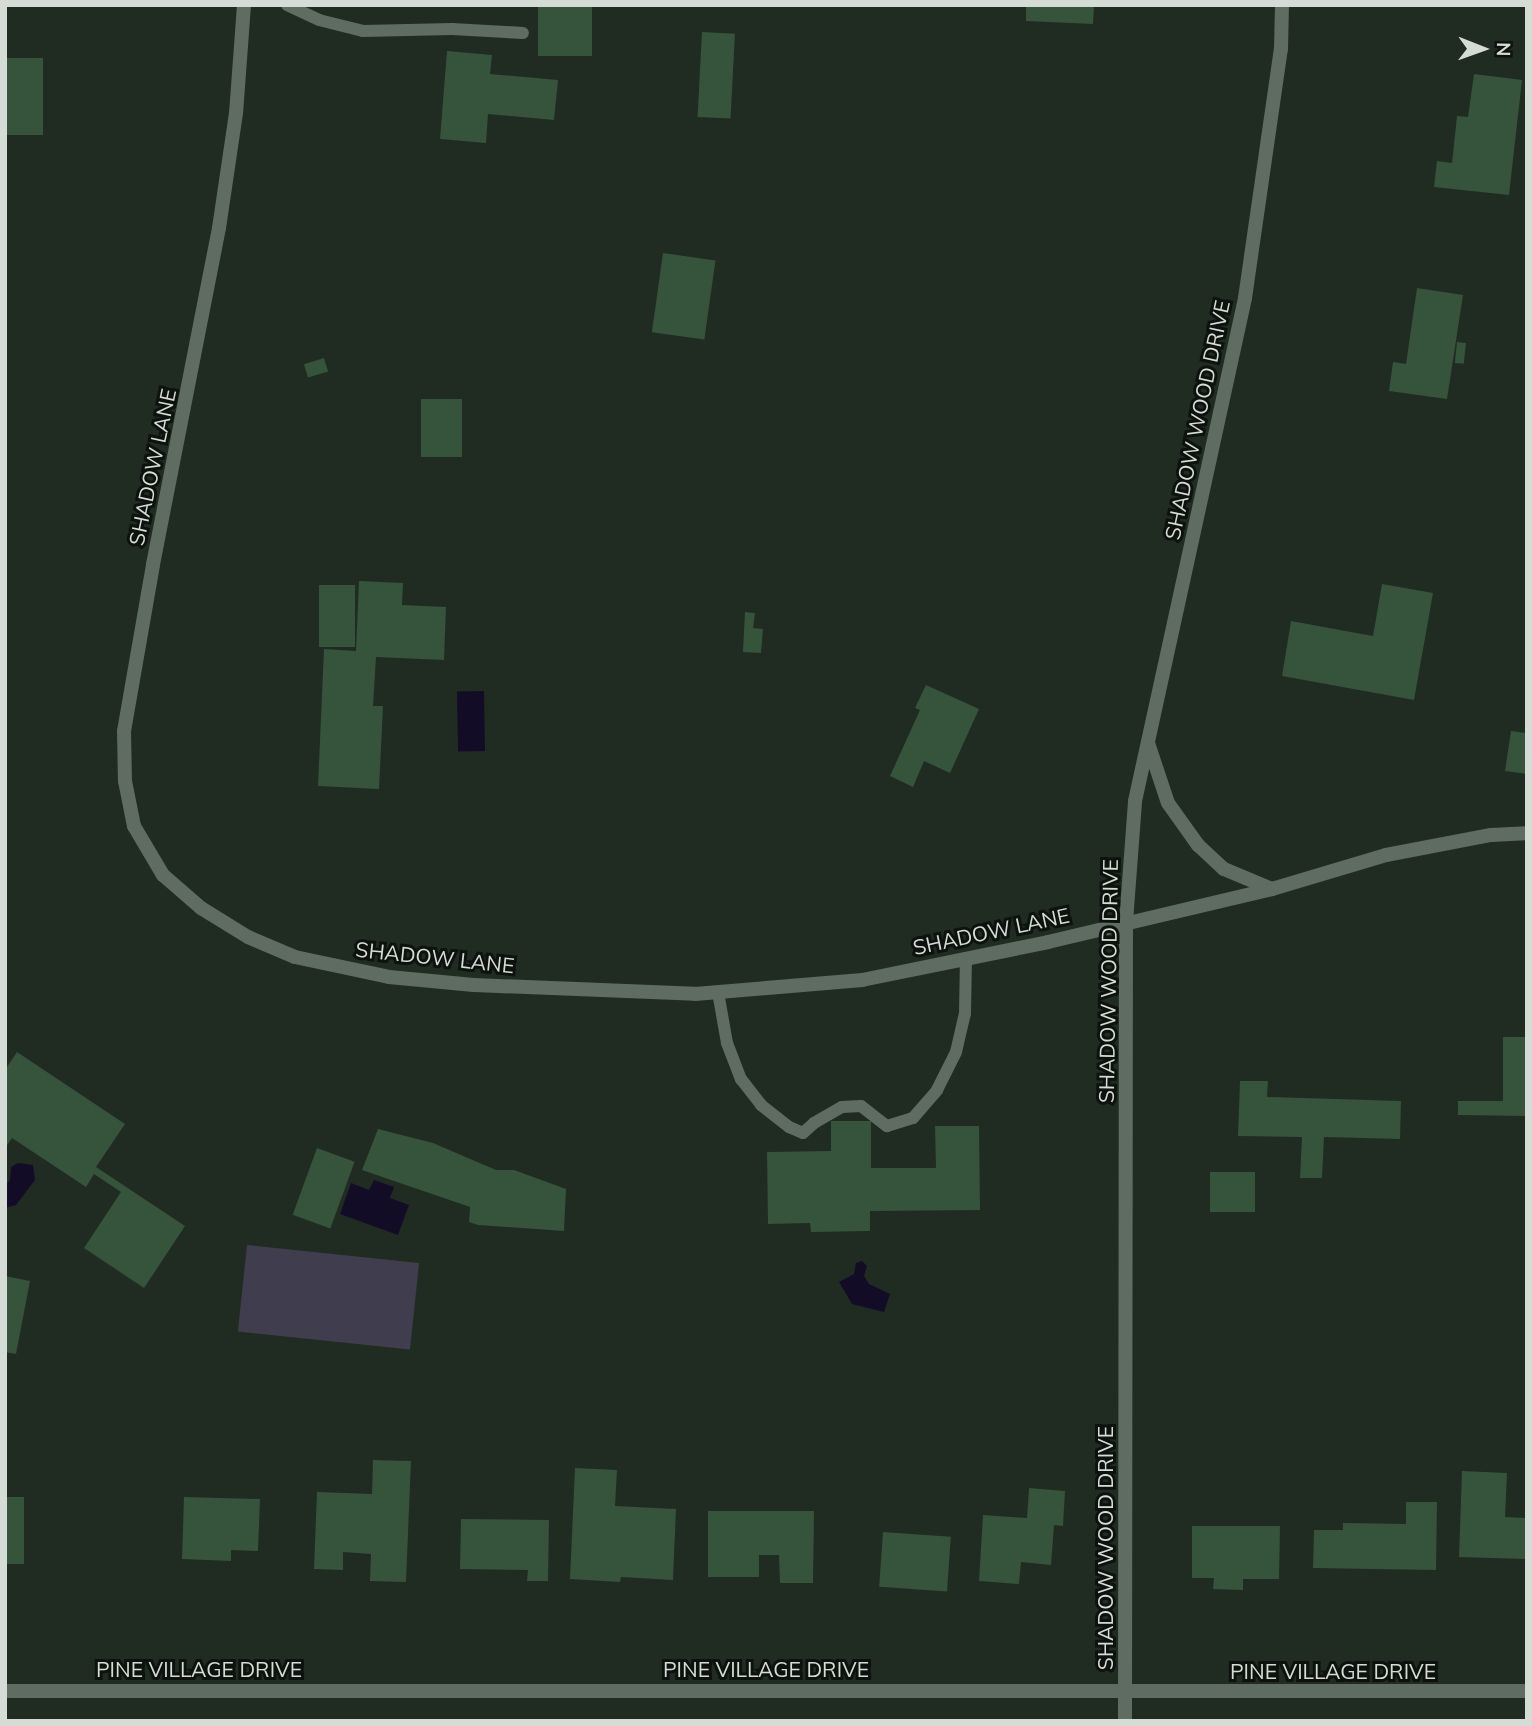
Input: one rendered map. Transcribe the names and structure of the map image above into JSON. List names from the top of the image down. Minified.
{"streets":{"street":["SHADOW WOOD DRIVE","SHADOW LANE","PINE VILLAGE DRIVE"]},"crossings":[["SHADOW WOOD DRIVE","SHADOW LANE"],["SHADOW WOOD DRIVE","PINE VILLAGE DRIVE"]],"north":"right"}
